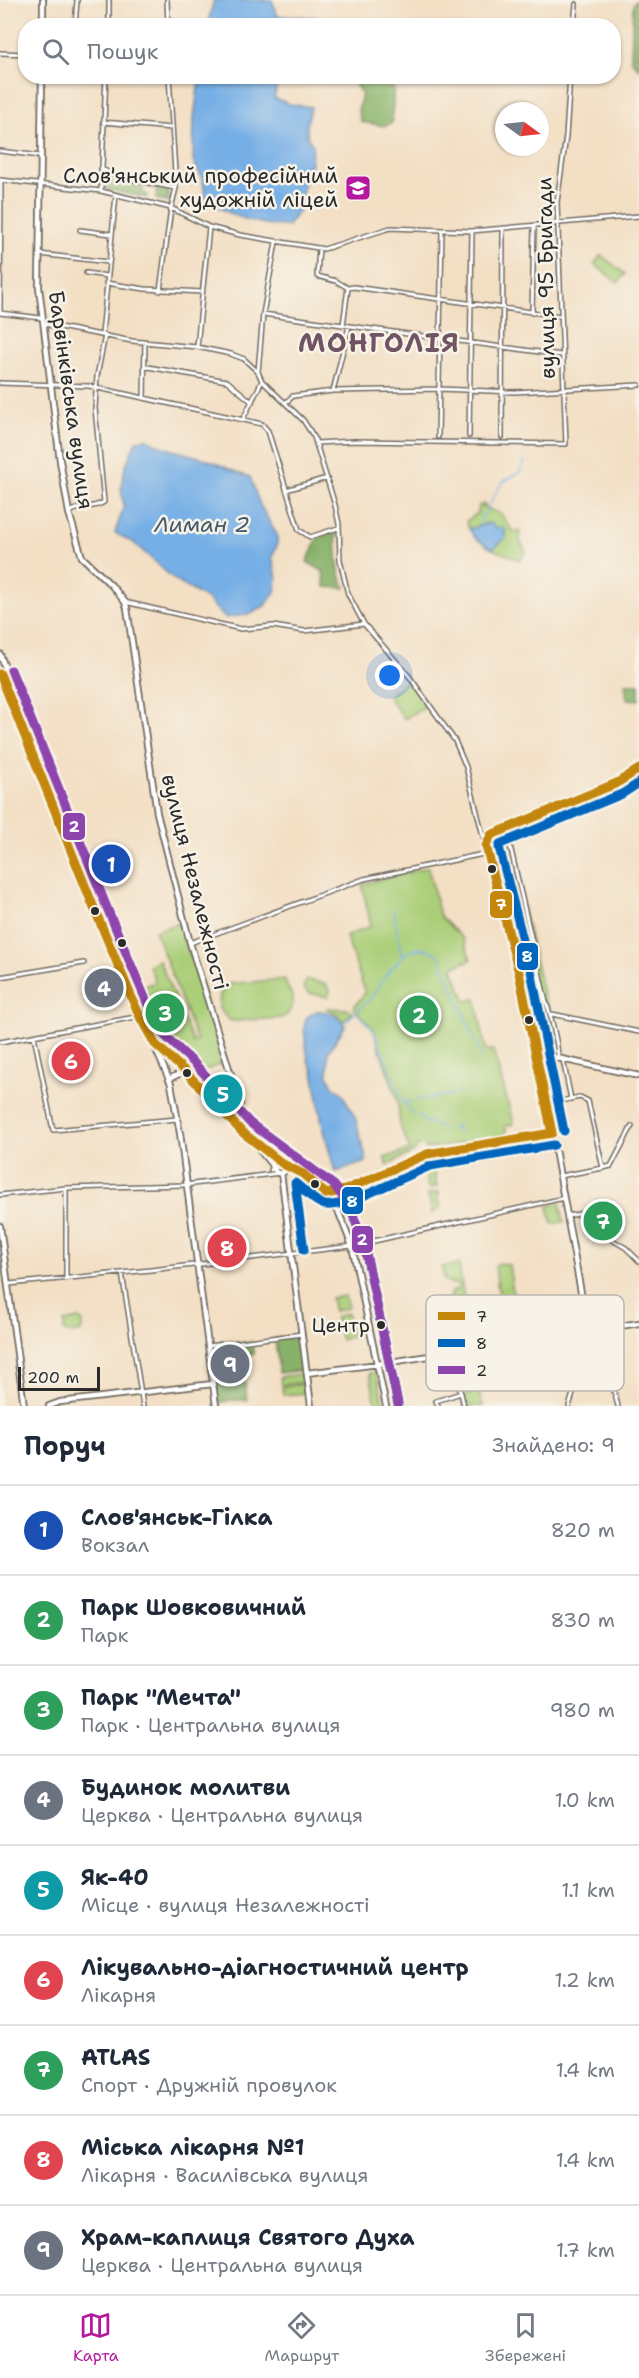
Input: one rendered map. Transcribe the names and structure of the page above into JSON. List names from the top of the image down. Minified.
{"streets":{"street":["вулиця 95 Бригади","Барвінківська вулиця","вулиця Незалежності"]},"crossings":[["Барвінківська вулиця","вулиця Незалежності"]],"districts":["МОНГОЛІЯ"],"water":["Лиман 2"],"places":{"school or university":["Слов'янський професійний художній ліцей"],"other":["Центр"]},"lines":["transit line 2","transit line 7","transit line 8"],"legend":["7","8","2"],"scale_bar":"200 m","north":"right","page":{"search":"Пошук","pins":["1","4","3","2","6","5","7","8","9"],"scale":"200 m","heading":["Поруч","Знайдено: 9"],"list":[{"mark":"1","name":"Слов'янськ-Гілка","note":"Вокзал","value":"820 m"},{"mark":"2","name":"Парк Шовковичний","note":"Парк","value":"830 m"},{"mark":"3","name":"Парк \"Мечта\"","note":"Парк · Центральна вулиця","value":"980 m"},{"mark":"4","name":"Будинок молитви","note":"Церква · Центральна вулиця","value":"1.0 km"},{"mark":"5","name":"Як-40","note":"Місце · вулиця Незалежності","value":"1.1 km"},{"mark":"6","name":"Лікувально-діагностичний центр","note":"Лікарня","value":"1.2 km"},{"mark":"7","name":"ATLAS","note":"Спорт · Дружній провулок","value":"1.4 km"},{"mark":"8","name":"Міська лікарня №1","note":"Лікарня · Василівська вулиця","value":"1.4 km"},{"mark":"9","name":"Храм-каплиця Святого Духа","note":"Церква · Центральна вулиця","value":"1.7 km"}],"nav":["Карта","Маршрут","Збережені"]}}
